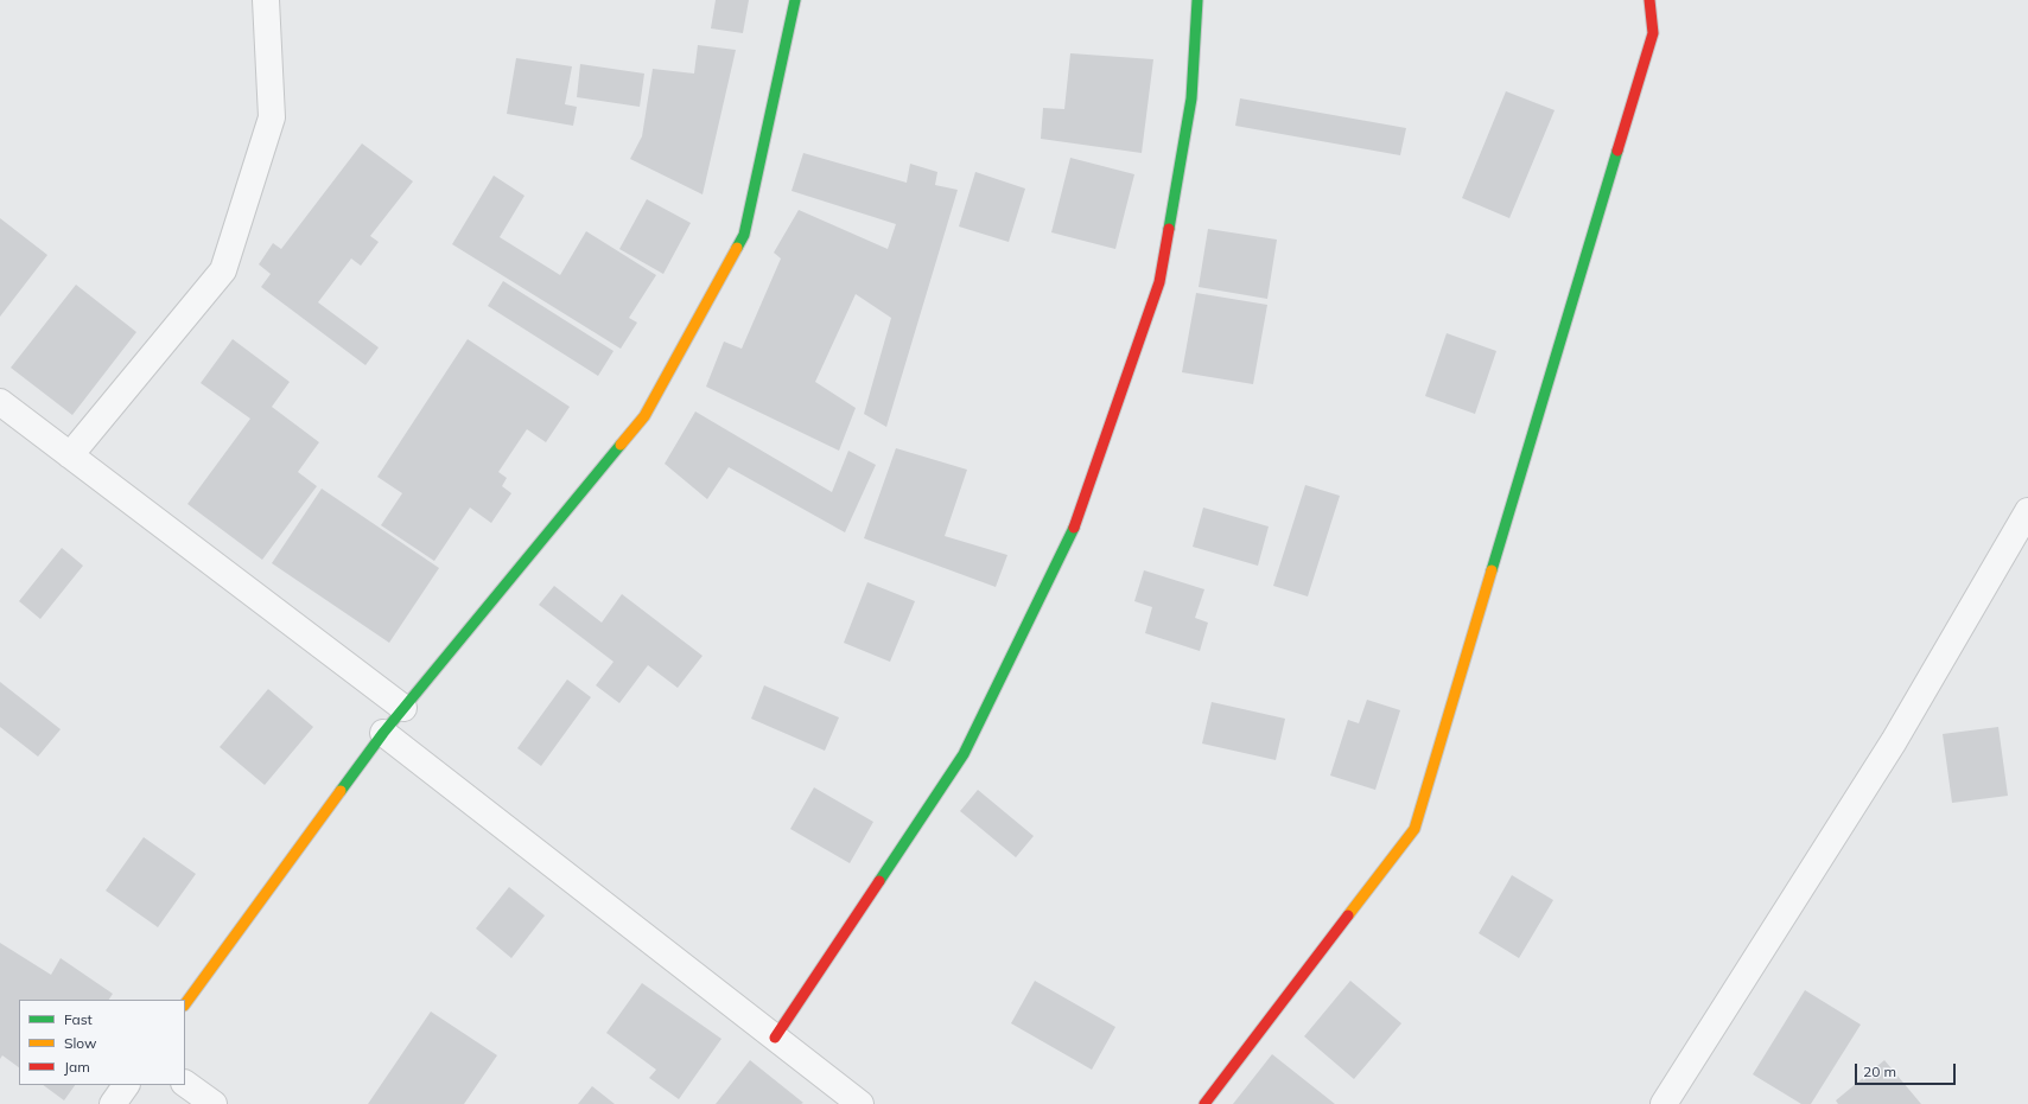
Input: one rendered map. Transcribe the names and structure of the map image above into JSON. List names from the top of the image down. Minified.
{"legend":["Fast","Slow","Jam"],"scale_bar":"20 m"}
